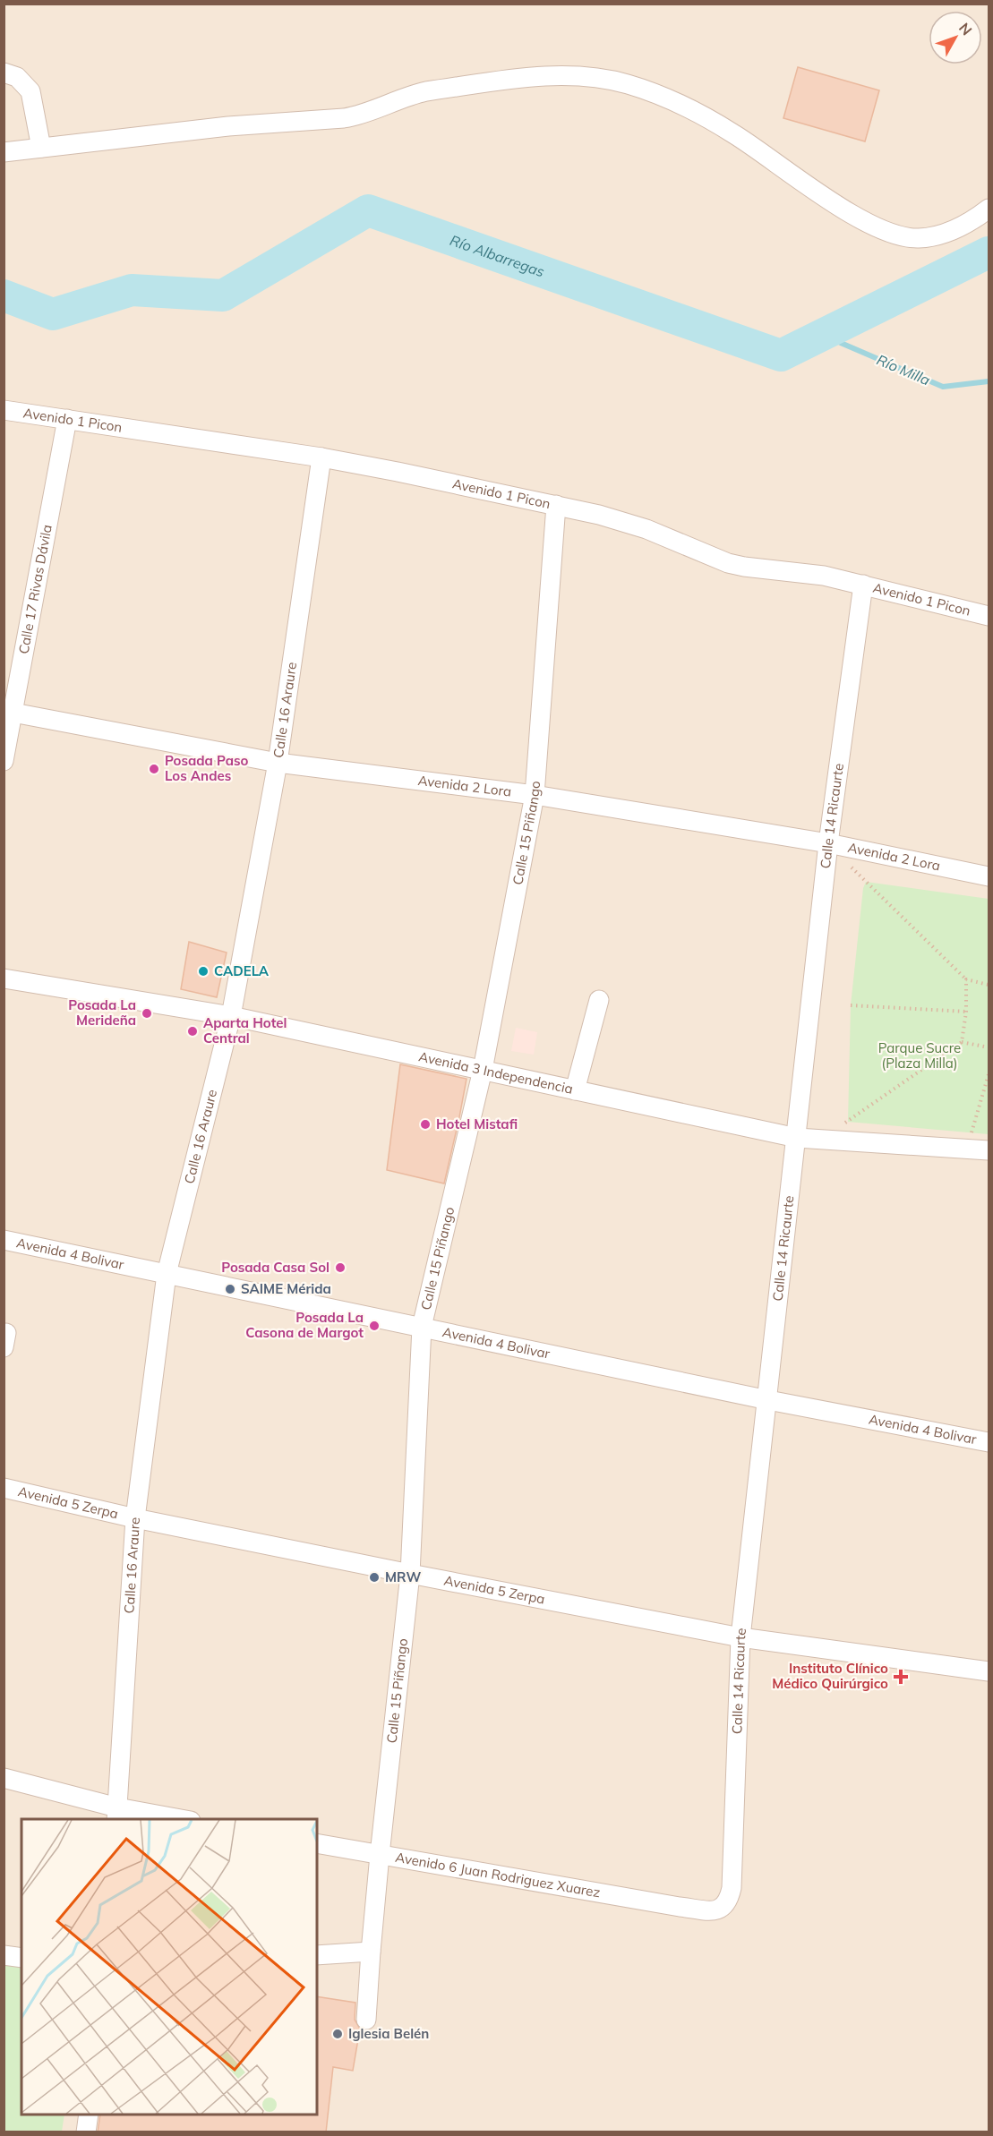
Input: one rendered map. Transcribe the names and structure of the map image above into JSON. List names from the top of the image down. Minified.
{"streets":{"street":["Avenido 1 Picon","Calle 17 Rivas Dávila","Calle 16 Araure","Avenida 2 Lora","Calle 14 Ricaurte","Calle 15 Piñango","Avenida 3 Independencia","Avenida 4 Bolivar","Avenida 5 Zerpa","Avenido 6 Juan Rodriguez Xuarez"]},"crossings":[["Avenido 1 Picon","Calle 17 Rivas Dávila"],["Avenido 1 Picon","Calle 16 Araure"],["Avenido 1 Picon","Calle 14 Ricaurte"],["Avenido 1 Picon","Calle 15 Piñango"],["Calle 17 Rivas Dávila","Avenida 2 Lora"],["Calle 16 Araure","Avenida 2 Lora"],["Calle 16 Araure","Avenida 3 Independencia"],["Calle 16 Araure","Avenida 4 Bolivar"],["Calle 16 Araure","Avenida 5 Zerpa"],["Avenida 2 Lora","Calle 14 Ricaurte"],["Avenida 2 Lora","Calle 15 Piñango"],["Calle 14 Ricaurte","Avenida 3 Independencia"],["Calle 14 Ricaurte","Avenida 4 Bolivar"],["Calle 14 Ricaurte","Avenida 5 Zerpa"],["Calle 14 Ricaurte","Avenido 6 Juan Rodriguez Xuarez"],["Calle 15 Piñango","Avenida 3 Independencia"],["Calle 15 Piñango","Avenida 4 Bolivar"],["Calle 15 Piñango","Avenida 5 Zerpa"],["Calle 15 Piñango","Avenido 6 Juan Rodriguez Xuarez"]],"water":["Río Albarregas","Río Milla"],"parks":["Parque Sucre (Plaza Milla)"],"places":{"other":["Posada Paso Los Andes","CADELA","Posada La Merideña","Aparta Hotel Central","Hotel Mistafi","Posada Casa Sol","SAIME Mérida","Posada La Casona de Margot","MRW","Iglesia Belén"],"health":["Instituto Clínico Médico Quirúrgico"]},"north":"top right"}
